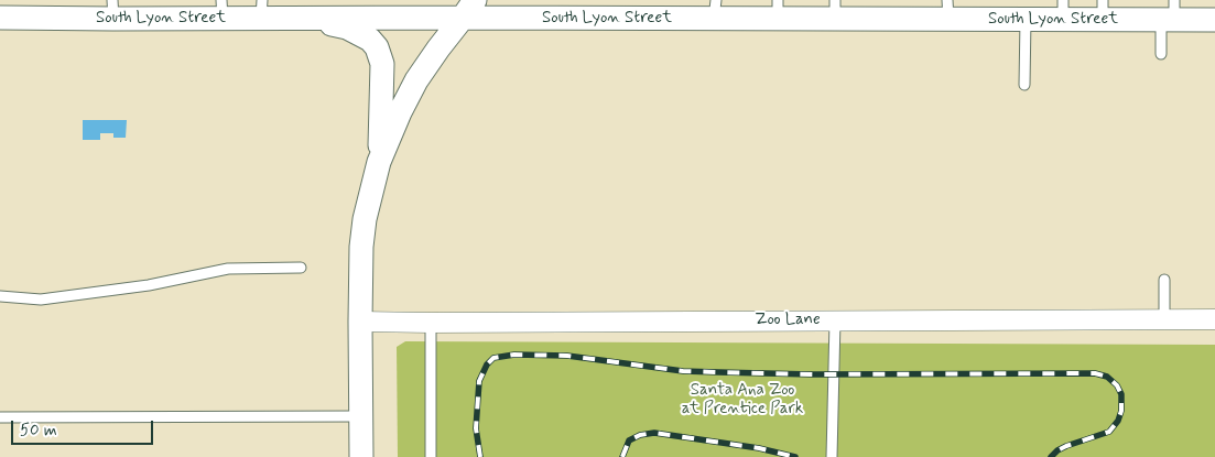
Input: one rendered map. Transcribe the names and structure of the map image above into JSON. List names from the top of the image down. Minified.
{"streets":{"street":["South Lyon Street","Zoo Lane"]},"parks":["Santa Ana Zoo at Prentice Park"],"scale_bar":"50 m"}
